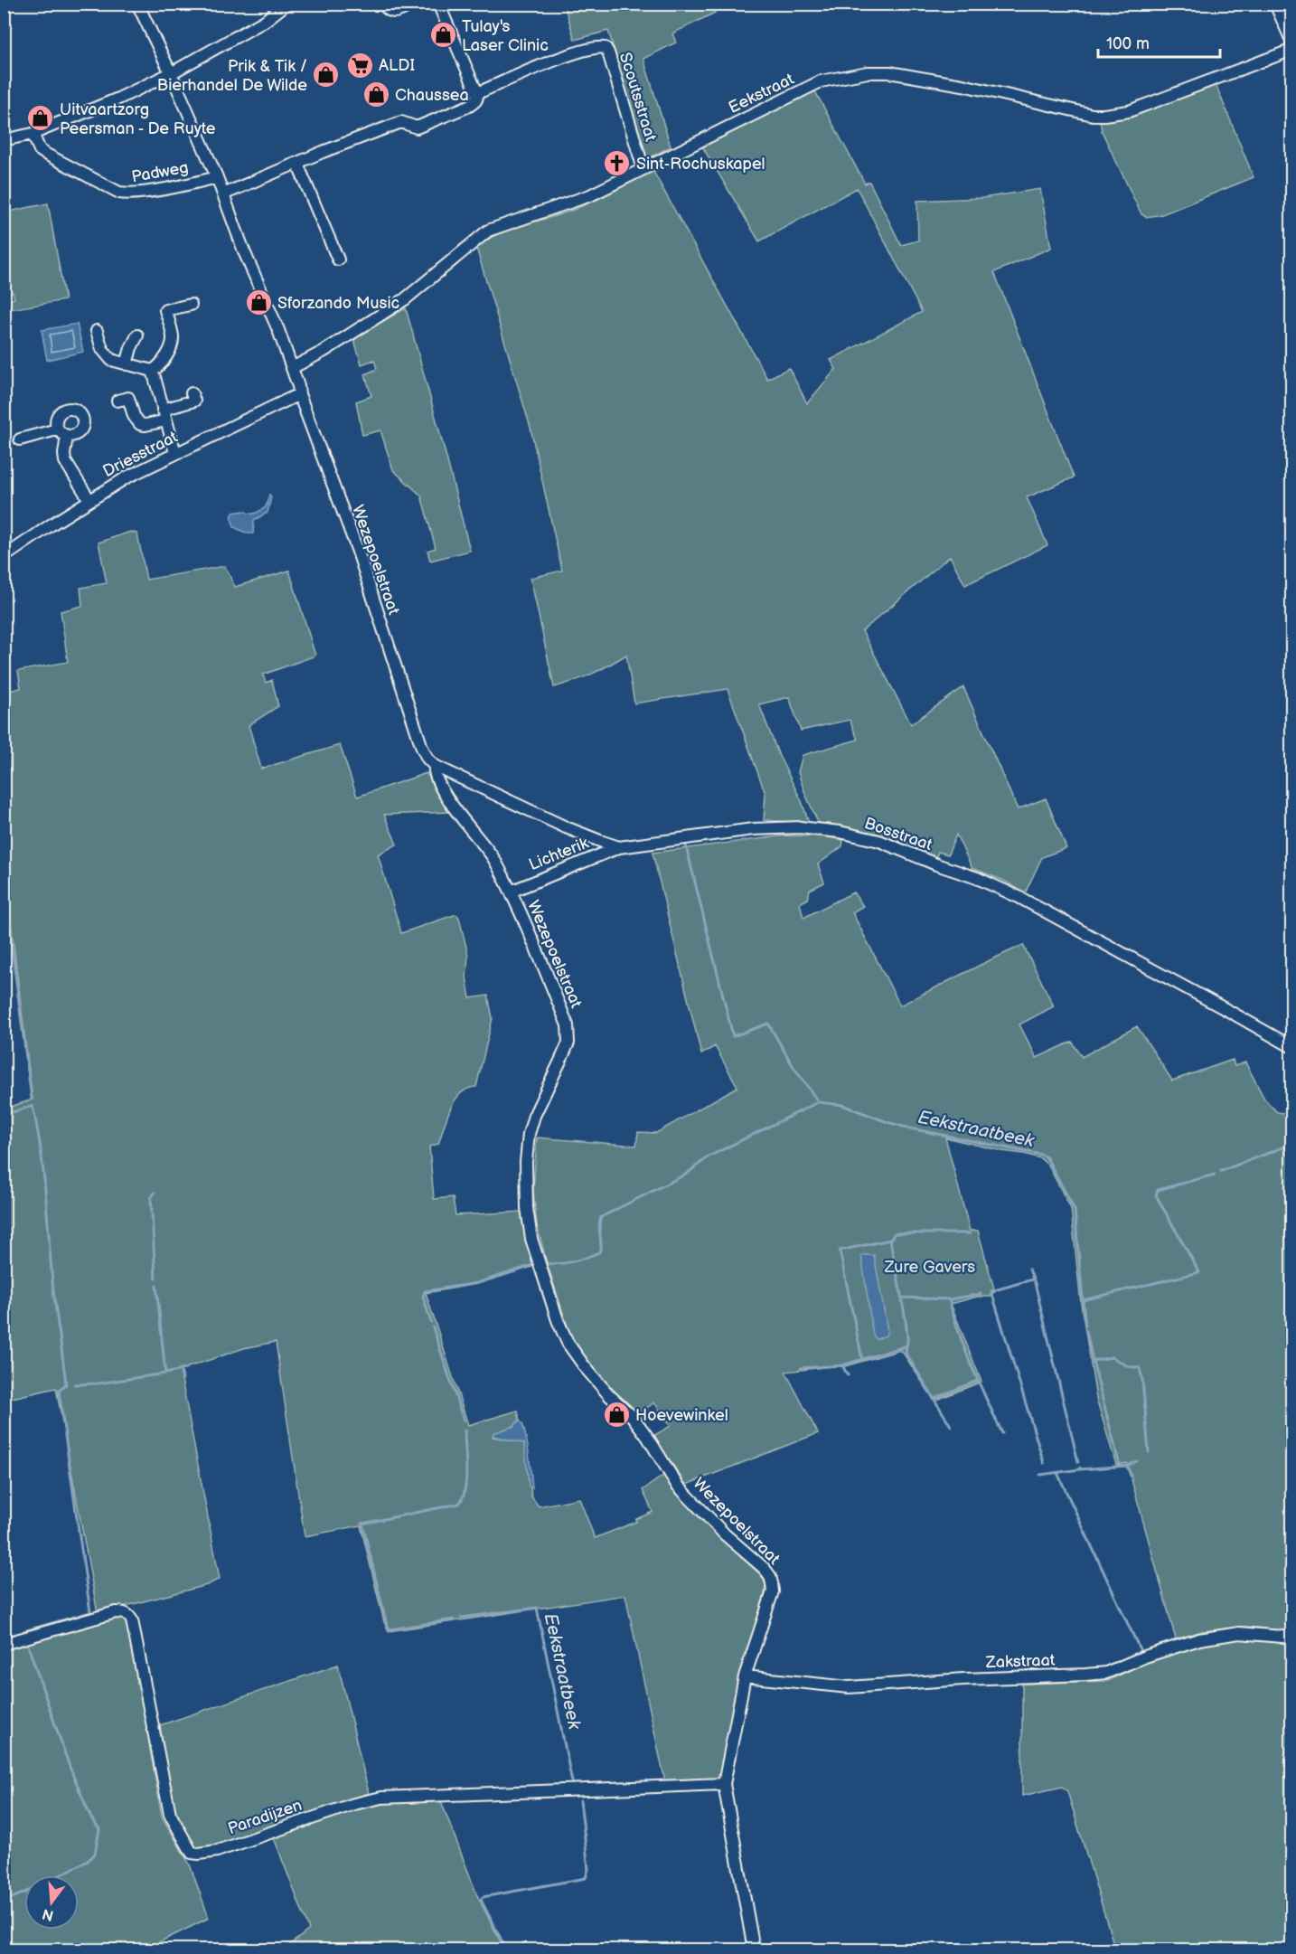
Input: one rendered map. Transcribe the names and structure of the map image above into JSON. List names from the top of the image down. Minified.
{"streets":{"street":["Eekstraat","Scoutsstraat","Padweg","Driesstraat","Wezepoelstraat","Bosstraat","Lichterik","Zakstraat","Paradijzen"]},"crossings":[["Eekstraat","Scoutsstraat"],["Eekstraat","Wezepoelstraat"],["Scoutsstraat","Wezepoelstraat"],["Padweg","Wezepoelstraat"],["Driesstraat","Wezepoelstraat"],["Wezepoelstraat","Bosstraat"],["Wezepoelstraat","Lichterik"],["Wezepoelstraat","Zakstraat"],["Wezepoelstraat","Paradijzen"],["Bosstraat","Lichterik"]],"water":["Eekstraatbeek"],"parks":["Zure Gavers"],"places":{"shop":["Tulay's Laser Clinic","Prik & Tik / Bierhandel De Wilde","Chaussea","Uitvaartzorg Peersman - De Ruyte","Sforzando Music","Hoevewinkel"],"supermarket":["ALDI"],"church":["Sint-Rochuskapel"]},"scale_bar":"100 m","north":"bottom"}
